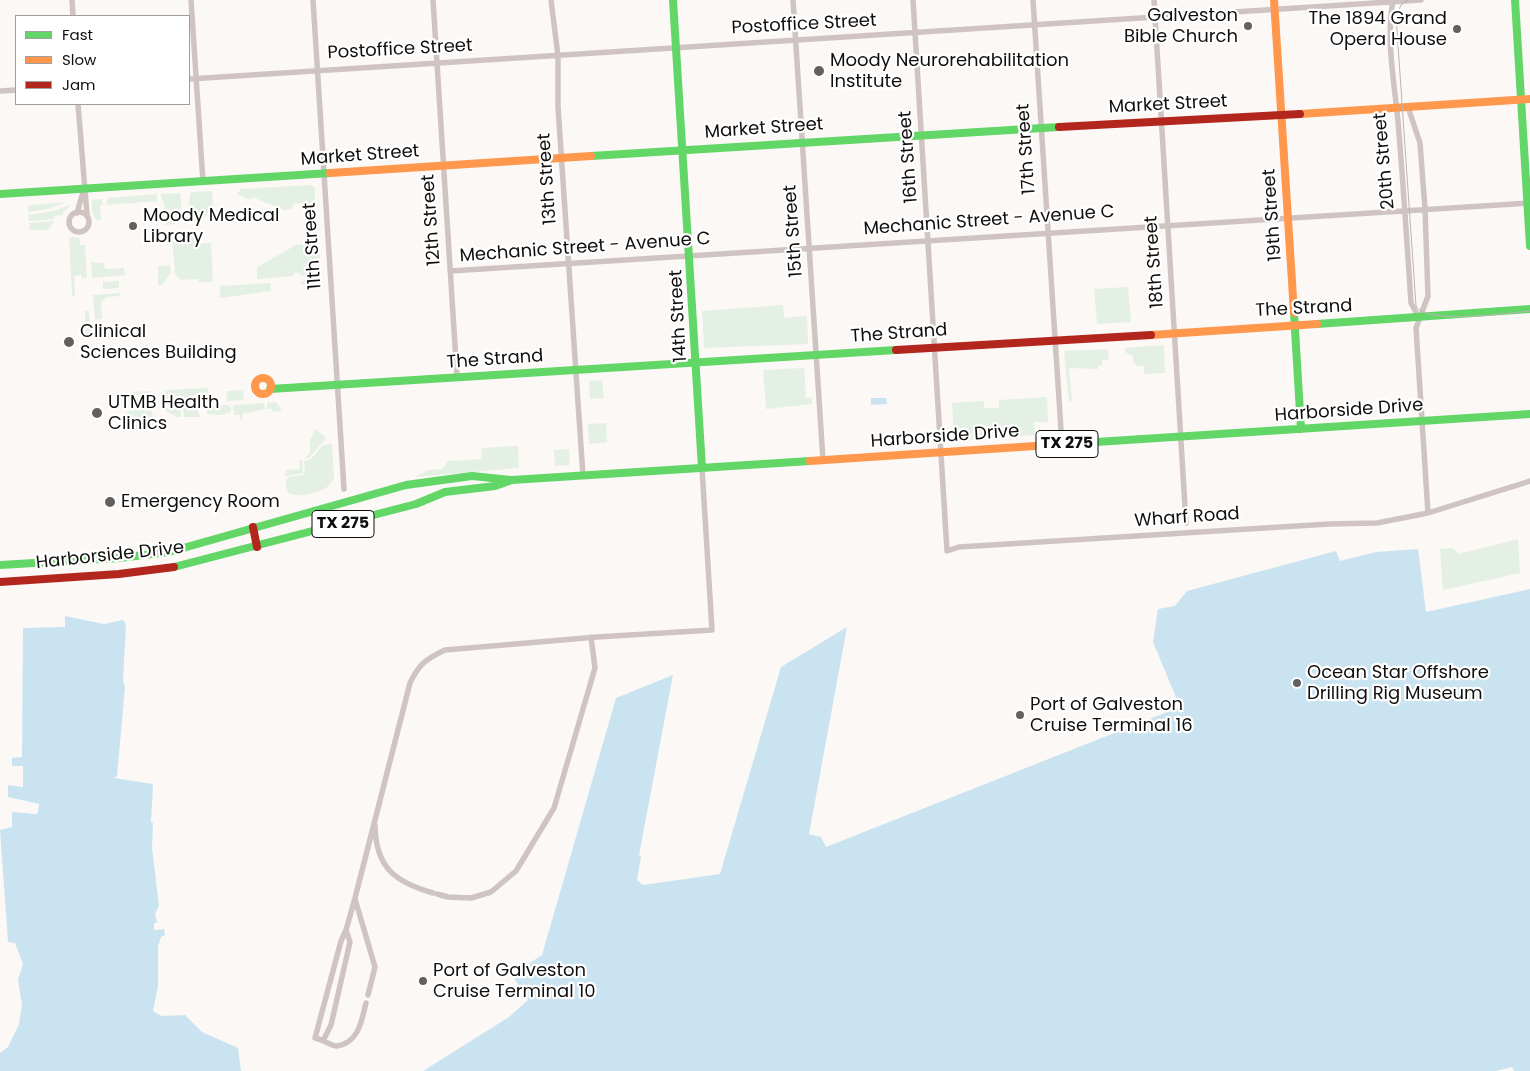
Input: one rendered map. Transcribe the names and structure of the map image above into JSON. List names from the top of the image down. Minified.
{"streets":{"main road":["Market Street","19th Street","The Strand","14th Street","Harborside Drive","TX 275"],"street":["Postoffice Street","17th Street","16th Street","20th Street","13th Street","12th Street","Mechanic Street - Avenue C","15th Street","11th Street","18th Street","Wharf Road"]},"crossings":[["Postoffice Street","17th Street"],["Postoffice Street","16th Street"],["Postoffice Street","20th Street"],["Postoffice Street","13th Street"],["Postoffice Street","19th Street"],["Postoffice Street","12th Street"],["Postoffice Street","15th Street"],["Postoffice Street","11th Street"],["Postoffice Street","18th Street"],["Postoffice Street","14th Street"],["Market Street","17th Street"],["Market Street","16th Street"],["Market Street","20th Street"],["Market Street","13th Street"],["Market Street","19th Street"],["Market Street","12th Street"],["Market Street","15th Street"],["Market Street","11th Street"],["Market Street","18th Street"],["Market Street","14th Street"],["17th Street","Mechanic Street - Avenue C"],["17th Street","The Strand"],["17th Street","Harborside Drive"],["16th Street","Mechanic Street - Avenue C"],["16th Street","The Strand"],["16th Street","Harborside Drive"],["16th Street","Wharf Road"],["20th Street","Mechanic Street - Avenue C"],["20th Street","The Strand"],["20th Street","Harborside Drive"],["20th Street","Wharf Road"],["13th Street","Mechanic Street - Avenue C"],["13th Street","The Strand"],["13th Street","Harborside Drive"],["19th Street","Mechanic Street - Avenue C"],["19th Street","The Strand"],["19th Street","Harborside Drive"],["12th Street","Mechanic Street - Avenue C"],["12th Street","The Strand"],["Mechanic Street - Avenue C","15th Street"],["Mechanic Street - Avenue C","18th Street"],["Mechanic Street - Avenue C","14th Street"],["15th Street","The Strand"],["15th Street","Harborside Drive"],["11th Street","The Strand"],["18th Street","The Strand"],["18th Street","Harborside Drive"],["The Strand","14th Street"],["14th Street","Harborside Drive"]],"places":["Galveston Bible Church","The 1894 Grand Opera House","Moody Neurorehabilitation Institute","Moody Medical Library","Clinical Sciences Building","UTMB Health Clinics","Emergency Room","Ocean Star Offshore Drilling Rig Museum","Port of Galveston Cruise Terminal 16","Port of Galveston Cruise Terminal 10"],"legend":["Fast","Slow","Jam"]}
